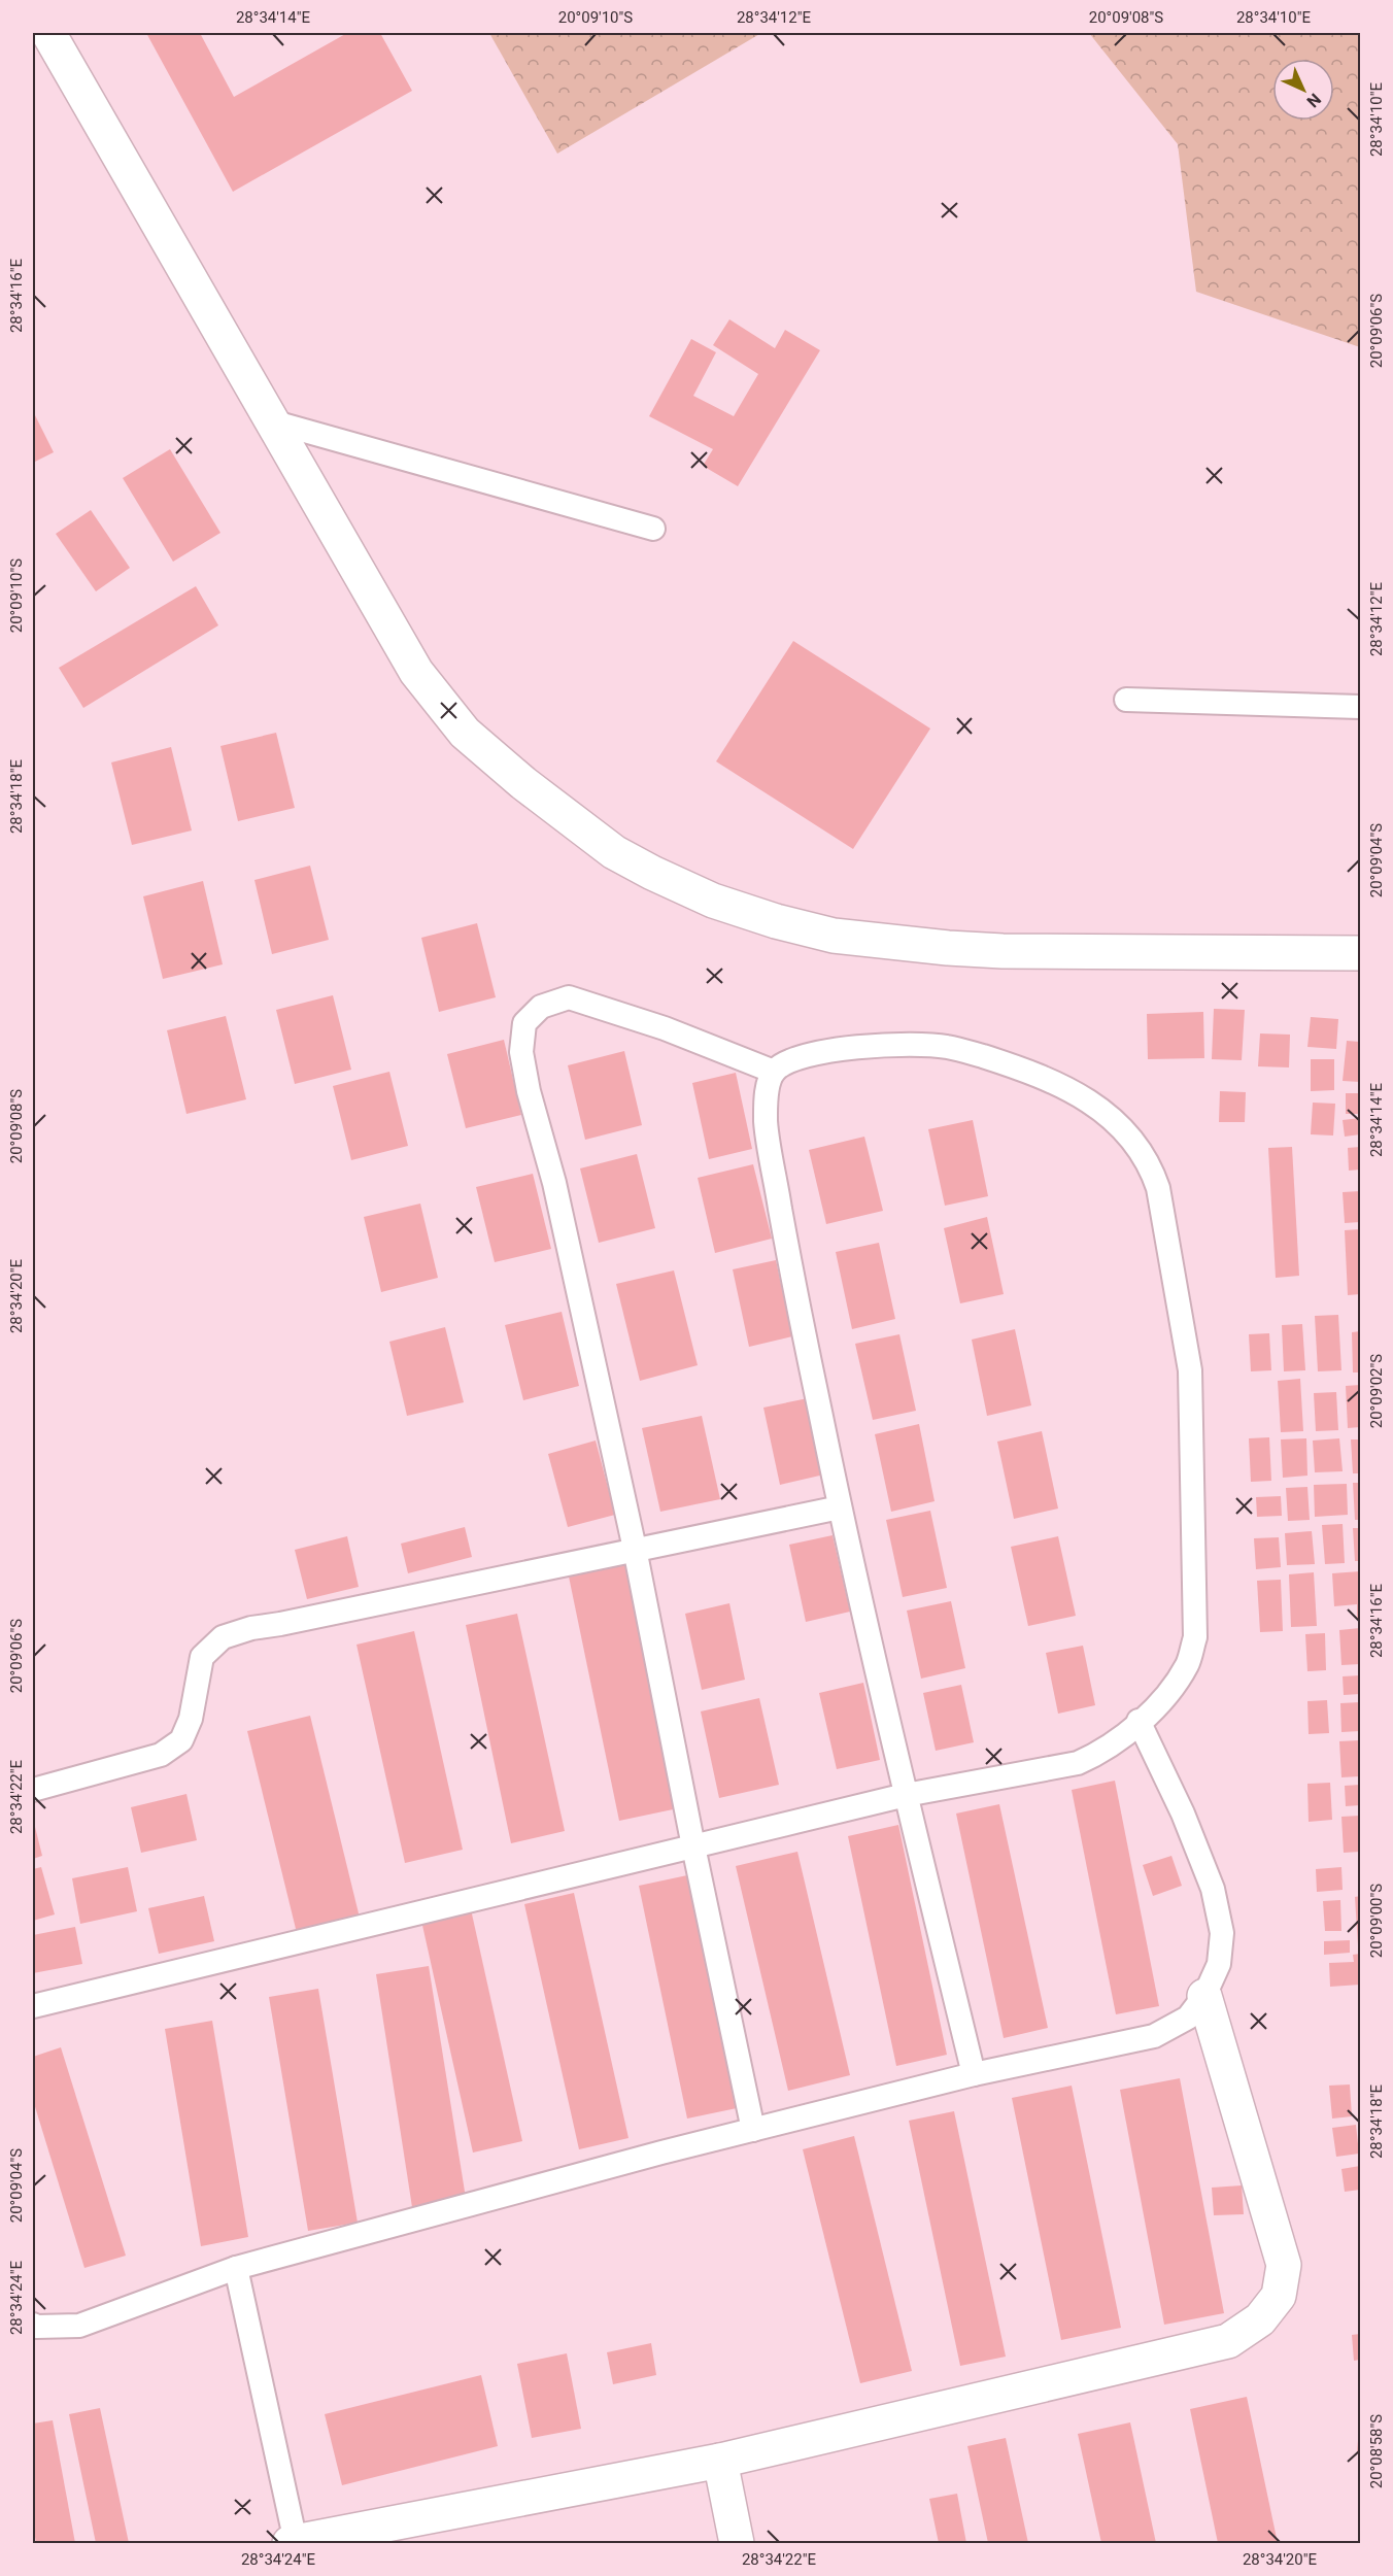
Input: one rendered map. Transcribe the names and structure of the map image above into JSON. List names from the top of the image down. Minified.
{"north":"bottom right","coordinates":["28°34'14\"E","20°09'10\"S","28°34'12\"E","20°09'08\"S","28°34'10\"E","28°34'16\"E","20°09'06\"S","28°34'18\"E","20°09'04\"S","28°34'20\"E","20°09'02\"S","28°34'22\"E","20°09'00\"S","28°34'24\"E","20°08'58\"S"]}
